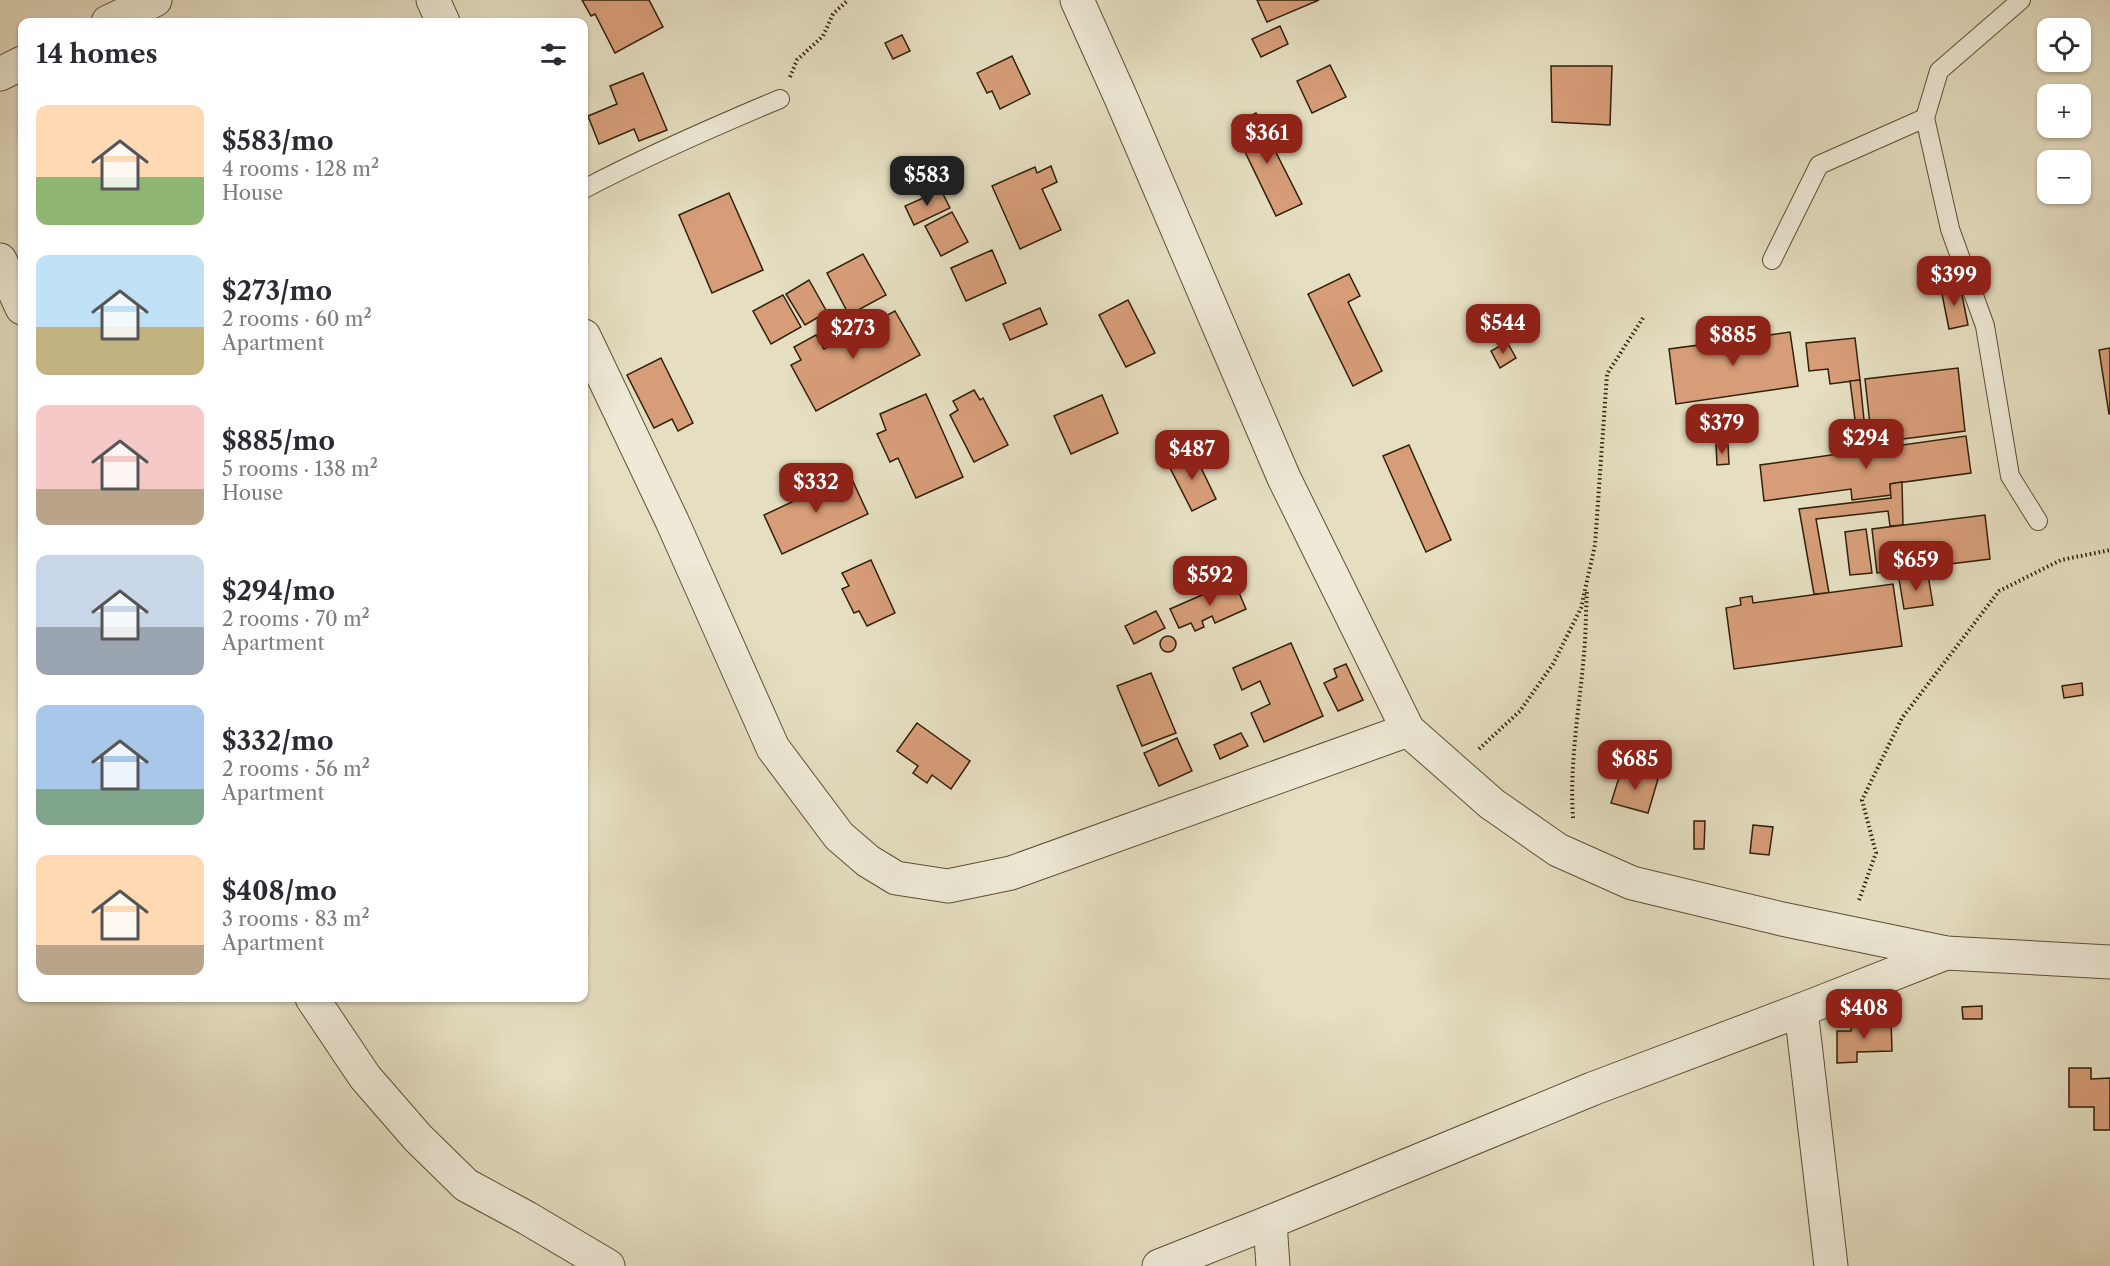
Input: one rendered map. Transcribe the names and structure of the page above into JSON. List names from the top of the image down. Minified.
{"page":{"map_buttons":["+","−"],"heading":"14 homes","list":[{"name":"$583/mo","note":"4 rooms · 128 m² · House"},{"name":"$273/mo","note":"2 rooms · 60 m² · Apartment"},{"name":"$885/mo","note":"5 rooms · 138 m² · House"},{"name":"$294/mo","note":"2 rooms · 70 m² · Apartment"},{"name":"$332/mo","note":"2 rooms · 56 m² · Apartment"},{"name":"$408/mo","note":"3 rooms · 83 m² · Apartment"}],"price":["$361","$583","$399","$544","$273","$885","$379","$294","$487","$332","$659","$592","$685","$408"]}}
